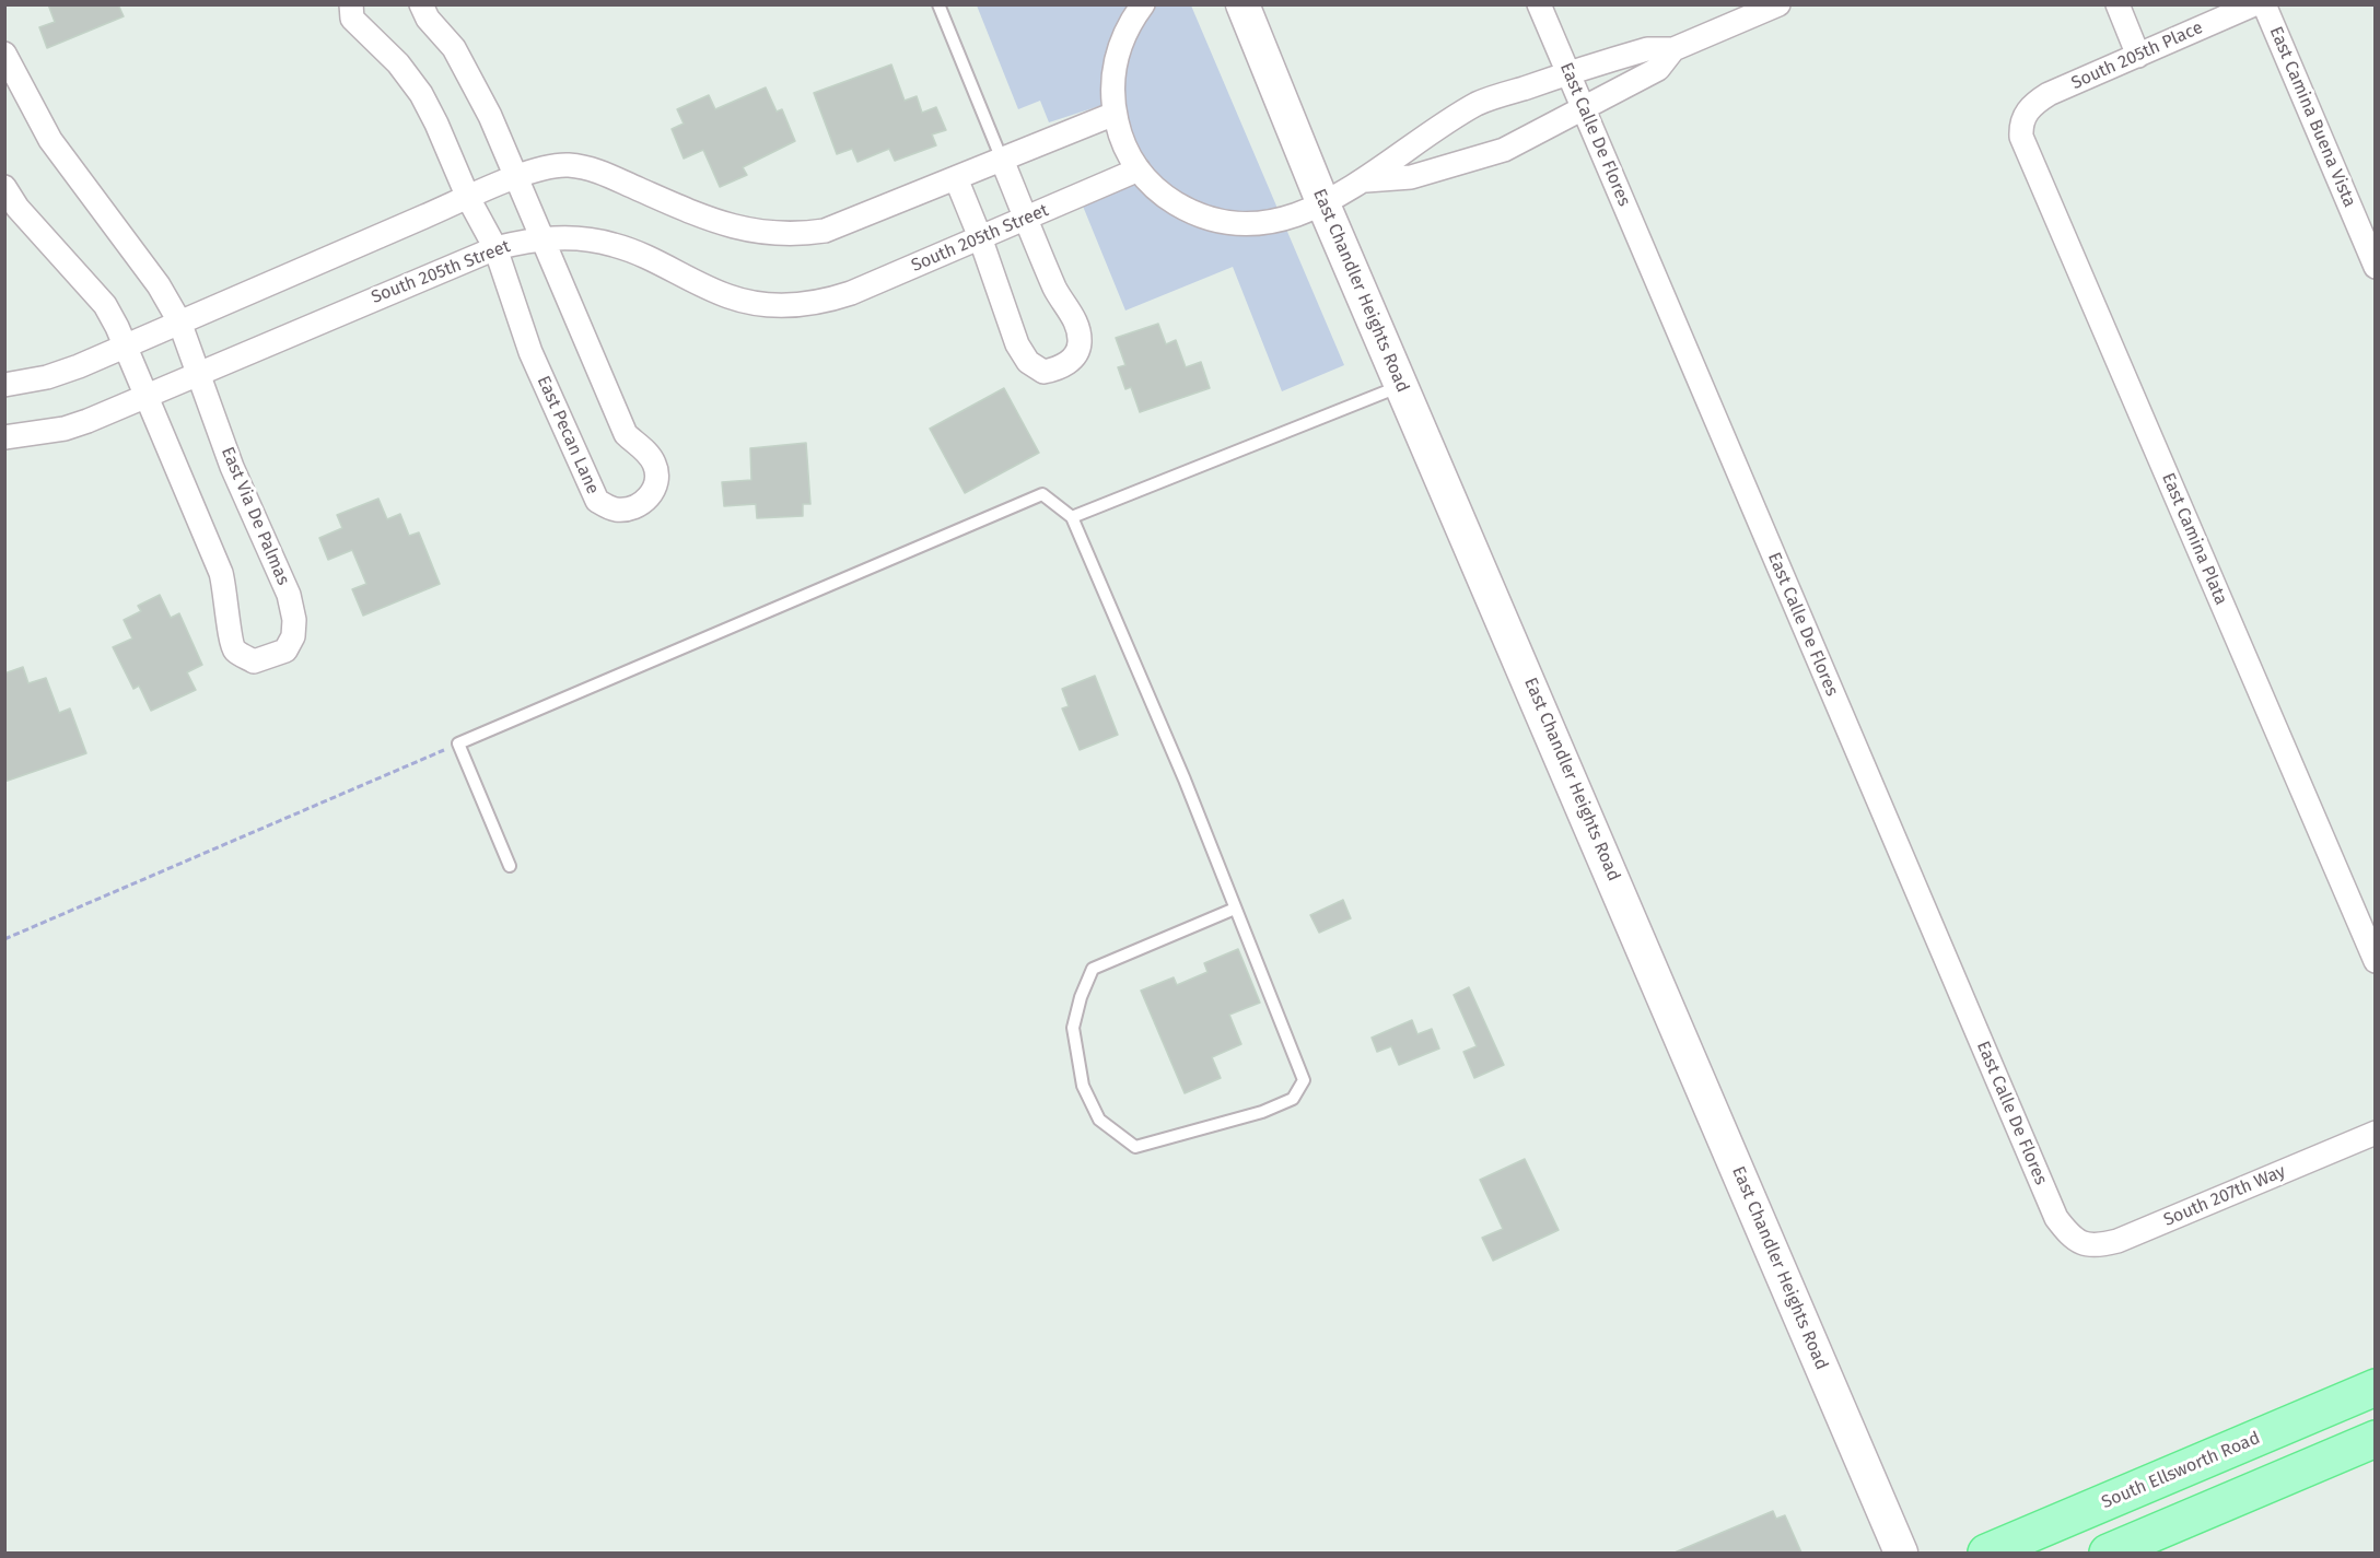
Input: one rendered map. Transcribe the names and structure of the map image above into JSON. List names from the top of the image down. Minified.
{"streets":{"main road":["East Chandler Heights Road","South Ellsworth Road"],"street":["South 205th Place","East Camina Buena Vista","East Calle De Flores","South 205th Street","East Pecan Lane","East Via De Palmas","East Camina Plata","South 207th Way"]},"crossings":[["South 205th Place","East Camina Plata"],["East Calle De Flores","South 207th Way"],["South 205th Street","East Pecan Lane"],["South 205th Street","East Via De Palmas"]]}
